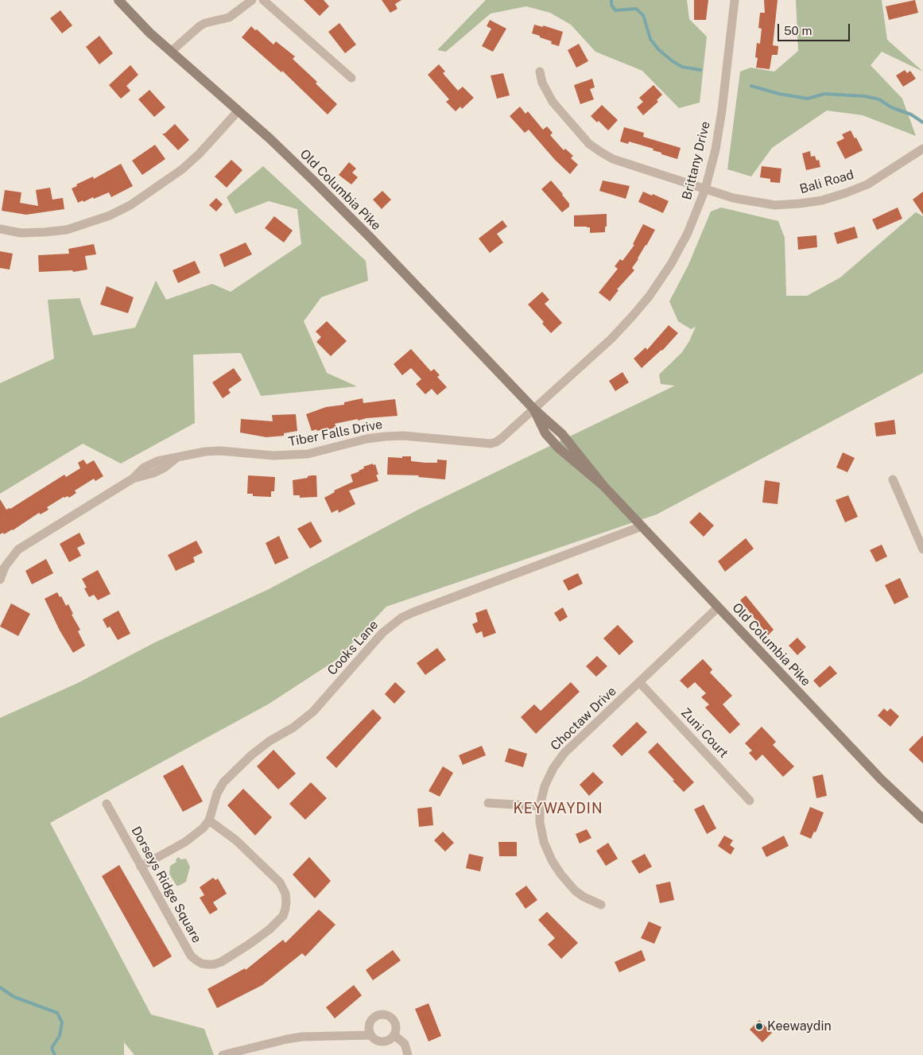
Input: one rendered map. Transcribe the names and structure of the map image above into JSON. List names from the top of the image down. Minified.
{"streets":{"street":["Brittany Drive","Bali Road","Old Columbia Pike","Tiber Falls Drive","Cooks Lane","Choctaw Drive","Zuni Court","Dorseys Ridge Square"]},"crossings":[["Brittany Drive","Bali Road"],["Brittany Drive","Old Columbia Pike"],["Brittany Drive","Tiber Falls Drive"],["Old Columbia Pike","Tiber Falls Drive"],["Old Columbia Pike","Cooks Lane"],["Old Columbia Pike","Choctaw Drive"],["Cooks Lane","Dorseys Ridge Square"],["Choctaw Drive","Zuni Court"]],"districts":["KEYWAYDIN"],"places":["Keewaydin"],"scale_bar":"50 m"}
